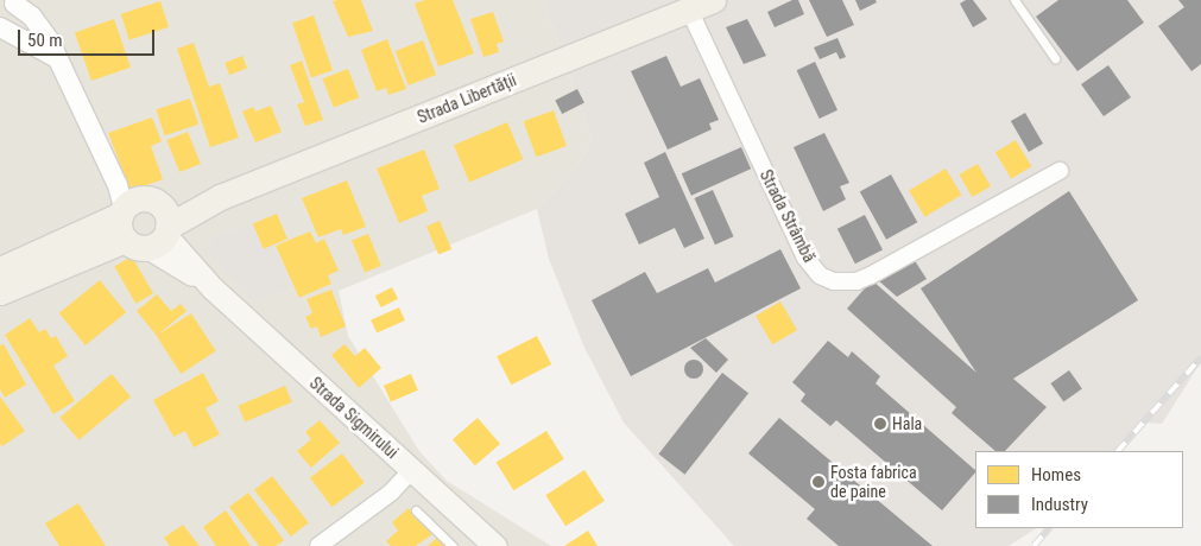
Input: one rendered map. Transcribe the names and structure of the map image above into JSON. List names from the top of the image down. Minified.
{"streets":{"main road":["Strada Libertății","Strada Sigmirului"],"street":["Strada Strâmbă"]},"crossings":[["Strada Libertății","Strada Strâmbă"],["Strada Libertății","Strada Sigmirului"]],"places":["Hala","Fosta fabrica de paine"],"legend":["Homes","Industry"],"scale_bar":"50 m"}
